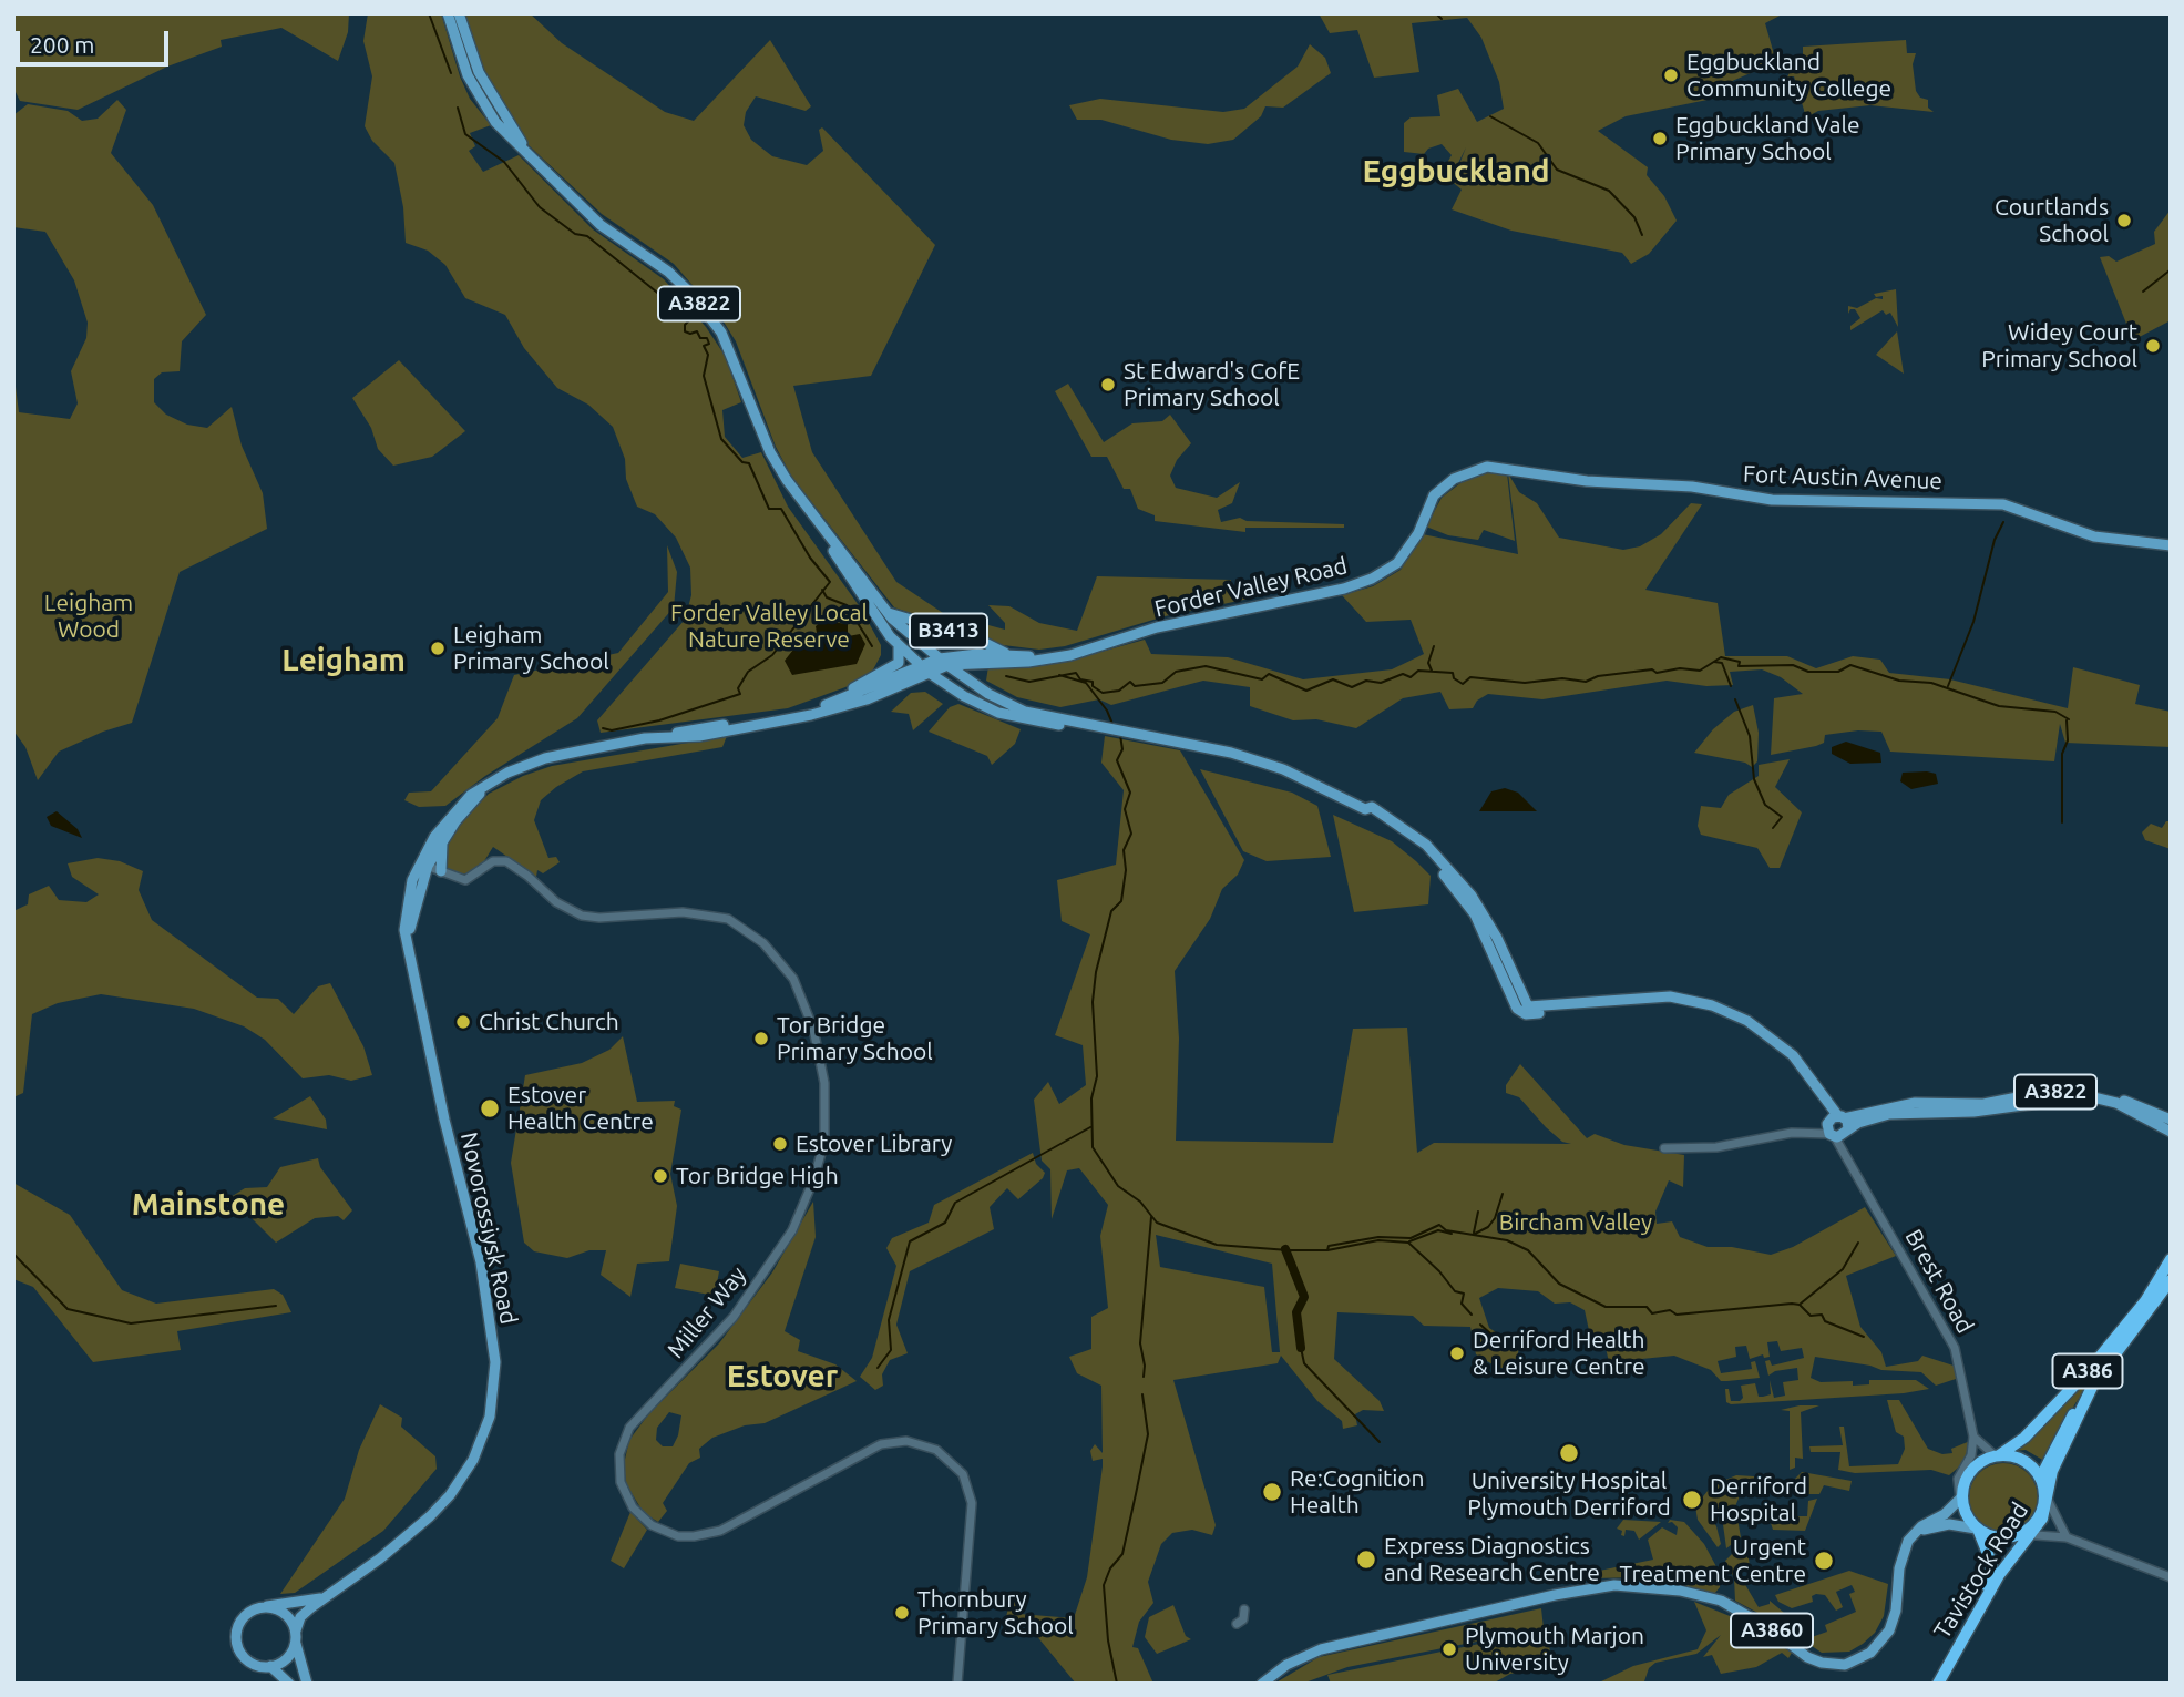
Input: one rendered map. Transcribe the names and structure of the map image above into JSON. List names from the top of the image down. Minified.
{"streets":{"highway":["A386","Tavistock Road"],"main road":["A3822","Fort Austin Avenue","Forder Valley Road","B3413","Novorossiysk Road","A3860"],"street":["Brest Road","Miller Way"]},"crossings":[["A3822","Forder Valley Road"],["A3822","B3413"],["A3822","Novorossiysk Road"],["A3822","Brest Road"],["Fort Austin Avenue","Forder Valley Road"],["Forder Valley Road","B3413"],["B3413","Novorossiysk Road"],["Novorossiysk Road","Miller Way"]],"districts":["Eggbuckland","Leigham","Mainstone","Estover"],"parks":["Leigham Wood","Forder Valley Local Nature Reserve","Bircham Valley"],"places":["Eggbuckland Community College","Eggbuckland Vale Primary School","Courtlands School","Widey Court Primary School","St Edward's CofE Primary School","Leigham Primary School","Christ Church","Tor Bridge Primary School","Estover Health Centre","Estover Library","Tor Bridge High","Derriford Health & Leisure Centre","University Hospital Plymouth Derriford","Re:Cognition Health","Derriford Hospital","Express Diagnostics and Research Centre","Urgent Treatment Centre","Thornbury Primary School","Plymouth Marjon University"],"scale_bar":"200 m"}
